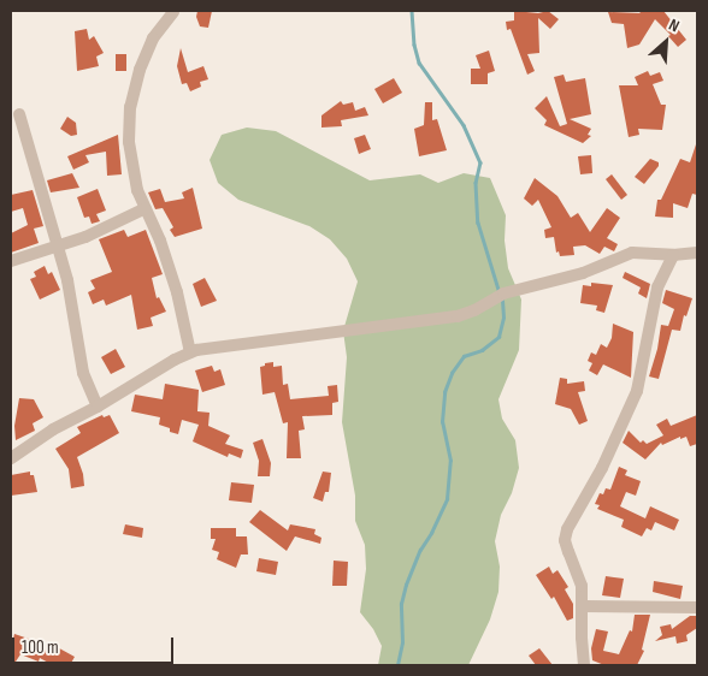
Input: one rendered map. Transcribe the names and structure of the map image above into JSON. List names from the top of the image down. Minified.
{"scale_bar":"100 m","north":"top right"}
